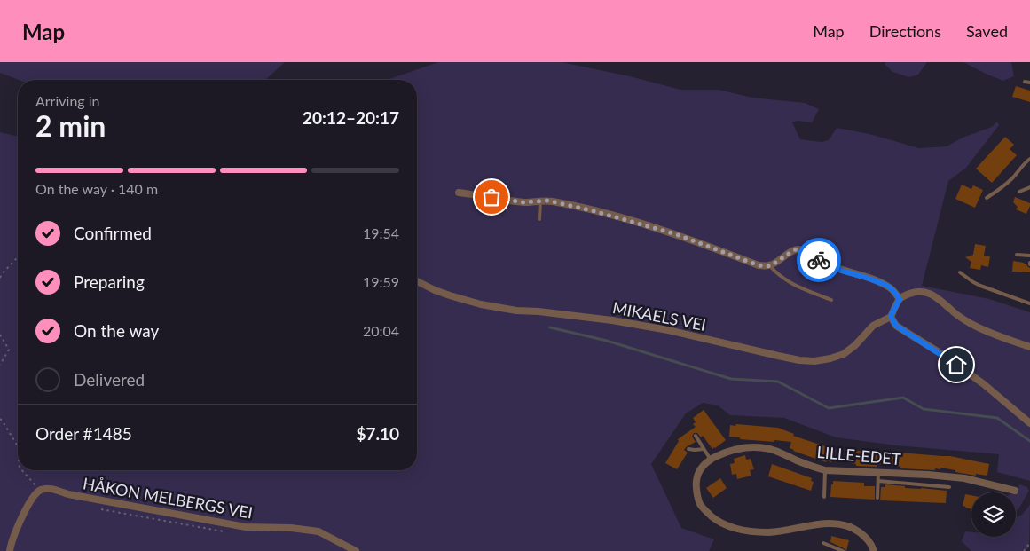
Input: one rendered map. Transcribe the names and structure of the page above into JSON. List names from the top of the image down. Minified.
{"streets":{"street":["MIKAELS VEI","LILLE-EDET","HÅKON MELBERGS VEI"]},"page":{"header":"Map","nav":["Map","Directions","Saved"],"heading":["2 min","Arriving in","20:12–20:17"],"panel":["Order #1485","$7.10"],"bar":"On the way · 140 m","list":[["Confirmed","19:54"],["Preparing","19:59"],["On the way","20:04"],"Delivered"]}}
